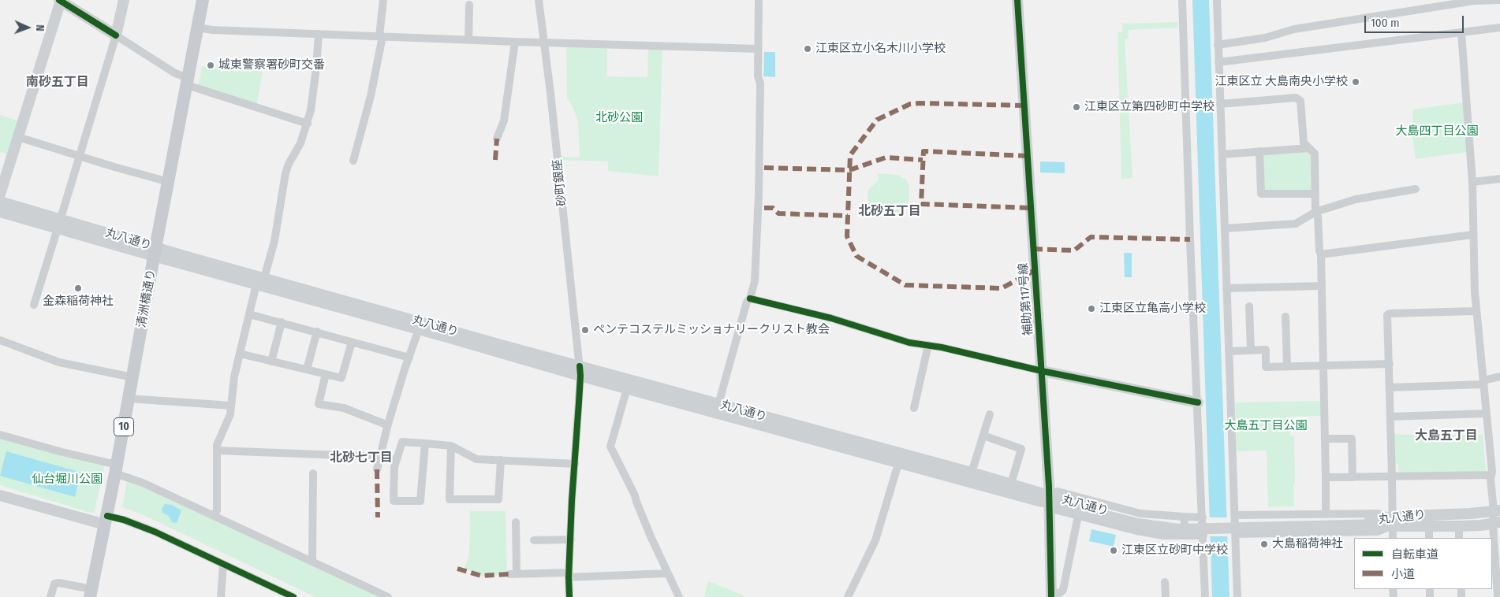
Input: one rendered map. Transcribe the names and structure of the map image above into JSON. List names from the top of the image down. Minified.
{"streets":{"main road":["丸八通り","清洲橋通り","補助第117号線","10"],"street":["砂町銀座"]},"crossings":[["砂町銀座","丸八通り"],["丸八通り","清洲橋通り"],["丸八通り","補助第117号線"]],"districts":["南砂五丁目","北砂五丁目","大島五丁目","北砂七丁目"],"parks":["北砂公園","大島四丁目公園","大島五丁目公園","仙台堀川公園"],"places":["江東区立小名木川小学校","城東警察署砂町交番","江東区立 大島南央小学校","江東区立第四砂町中学校","金森稲荷神社","江東区立亀高小学校","ペンテコステルミッショナリークリスト教会","大島稲荷神社","江東区立砂町中学校"],"legend":["自転車道","小道"],"scale_bar":"100 m","north":"right"}
